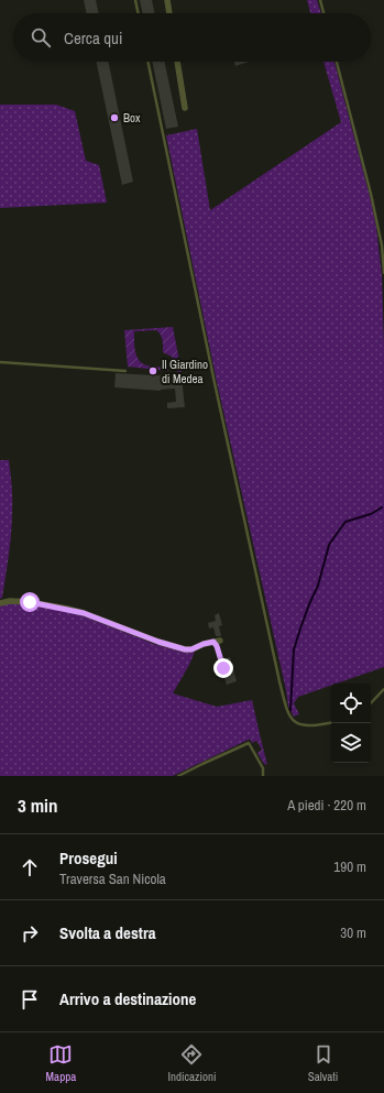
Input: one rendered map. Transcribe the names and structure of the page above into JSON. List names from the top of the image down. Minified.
{"places":["Box","Il Giardino di Medea"],"page":{"search":"Cerca qui","heading":["3 min","A piedi · 220 m"],"list":[["Prosegui","Traversa San Nicola","190 m"],["Svolta a destra","30 m"],"Arrivo a destinazione"],"nav":["Mappa","Indicazioni","Salvati"]}}
